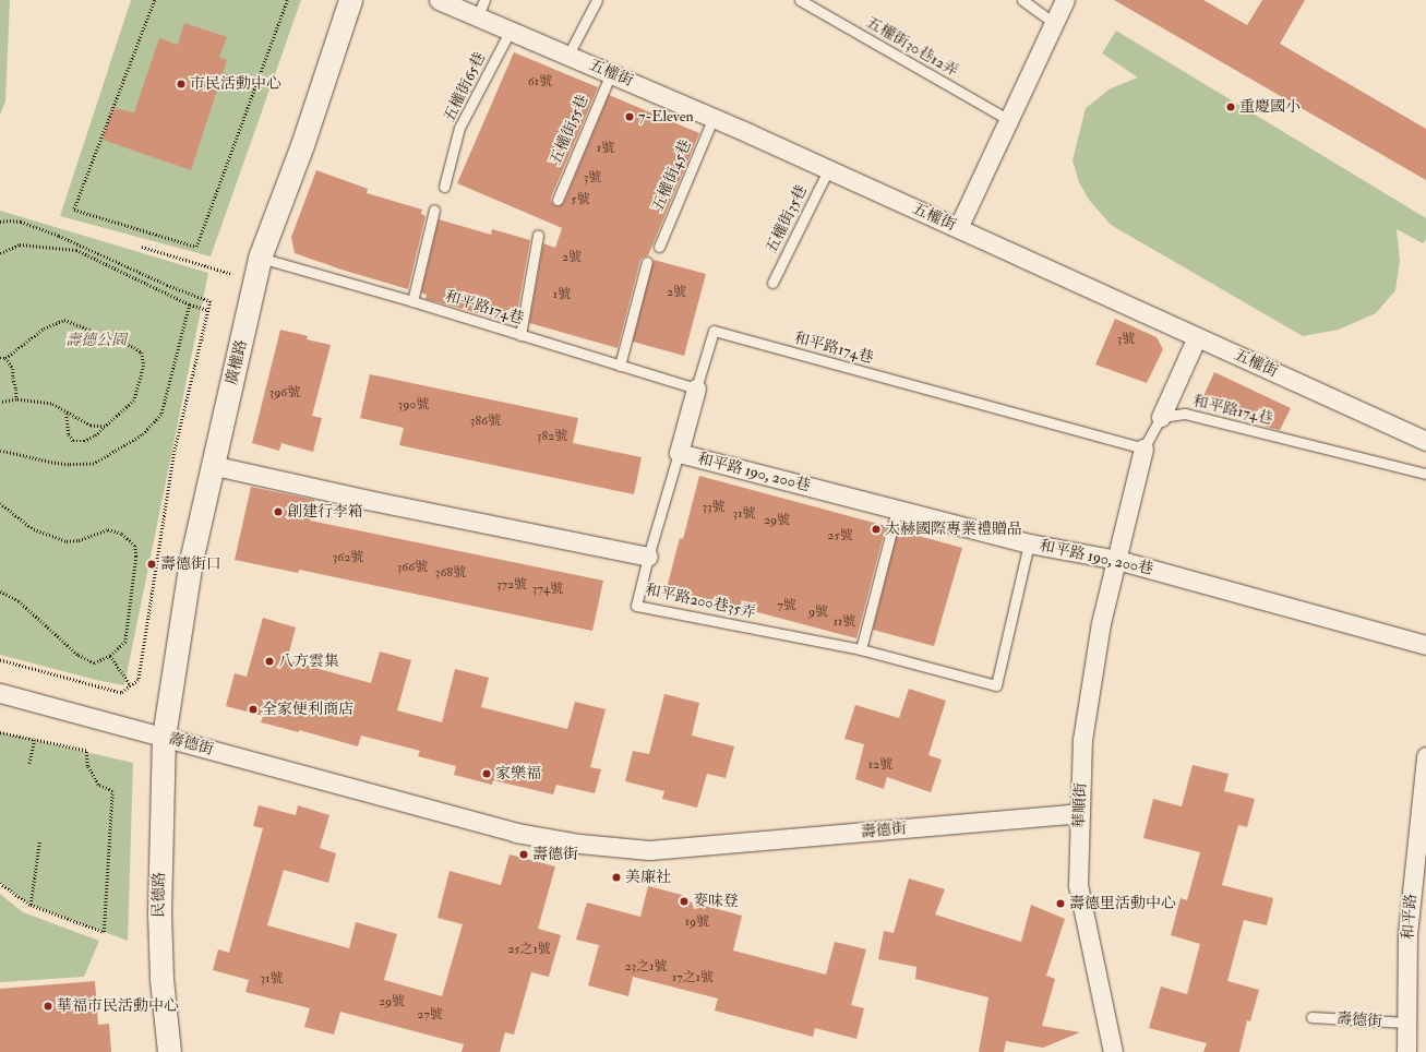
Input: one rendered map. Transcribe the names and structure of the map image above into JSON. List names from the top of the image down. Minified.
{"streets":{"street":["五權街","廣權路","和平路 190, 200巷","壽德街","華順街","民德路","和平路"],"lane":["五權街30巷12弄","五權街65巷","五權街55巷","五權街45巷","五權街35巷","和平路174巷","和平路200巷35弄"]},"crossings":[["五權街","五權街65巷"],["五權街","五權街55巷"],["五權街","五權街45巷"],["五權街","五權街35巷"],["和平路174巷","廣權路"],["和平路174巷","和平路 190, 200巷"],["和平路174巷","華順街"],["廣權路","壽德街"],["廣權路","民德路"],["和平路 190, 200巷","和平路200巷35弄"],["和平路 190, 200巷","華順街"],["壽德街","華順街"],["壽德街","民德路"],["壽德街","和平路"]],"parks":["壽德公園"],"places":["市民活動中心","重慶國小","7-Eleven","創建行李箱","太赫國際專業禮贈品","壽德街口","八方雲集","全家便利商店","家樂福","壽德街","美廉社","麥味登","壽德里活動中心","華福市民活動中心"],"house_numbers":["61號","1號","3號","5號","2號","2號","1號","3號","396號","390號","386號","382號","33號","31號","29號","25號","362號","366號","368號","372號","374號","7號","9號","11號","12號","19號","25之1號","23之1號","17之1號","31號","29號","27號"]}
